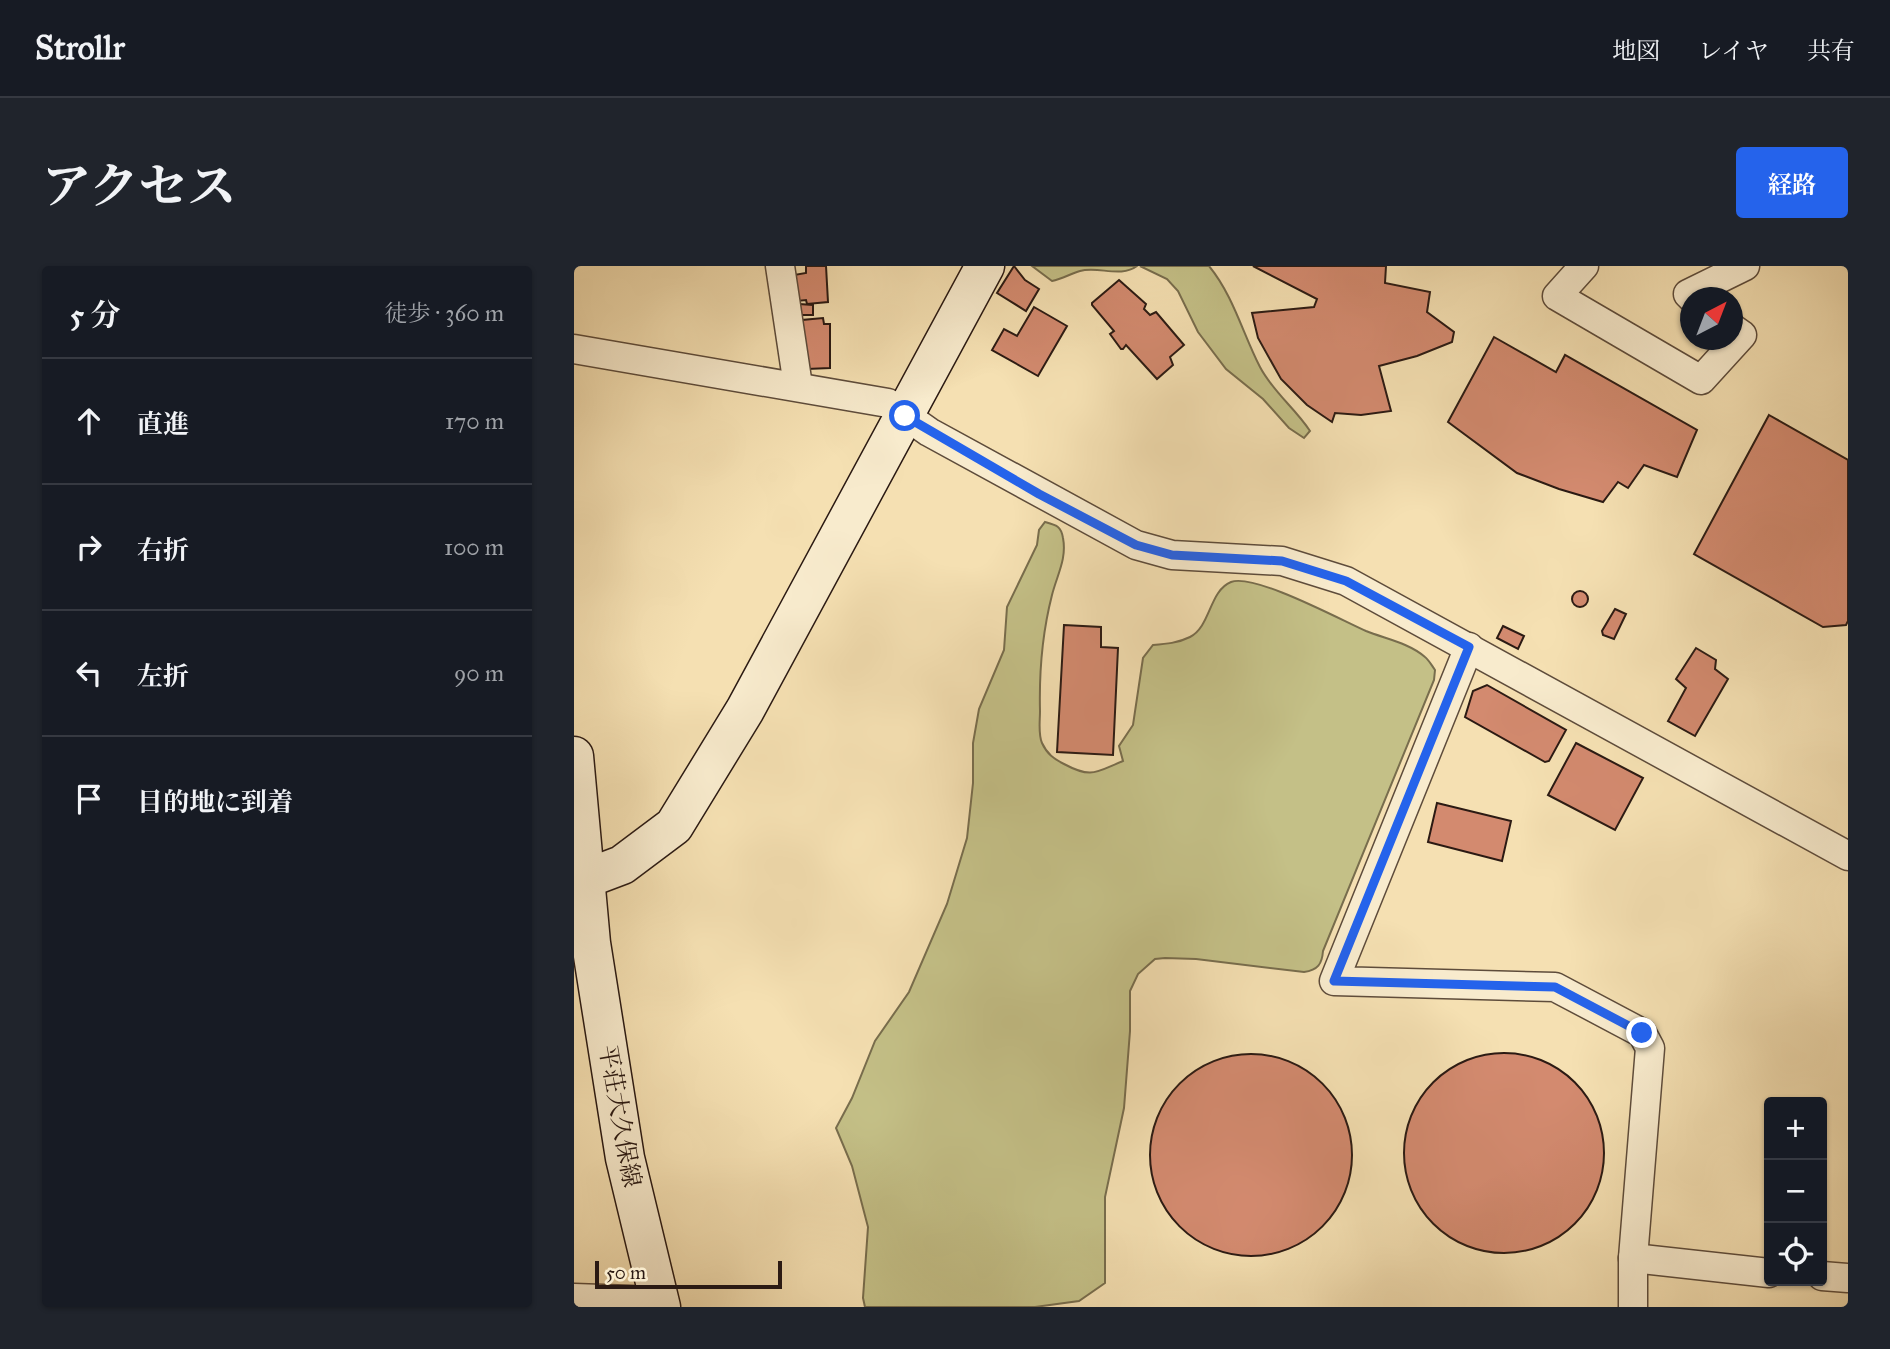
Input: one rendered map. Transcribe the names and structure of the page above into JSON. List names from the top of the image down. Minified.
{"streets":{"street":["平荘大久保線"]},"scale_bar":"50 m","north":"top right","page":{"header":"Strollr","nav":["地図","レイヤ","共有"],"title":"アクセス","buttons":"経路","heading":["5 分","徒歩 · 360 m"],"list":[["直進","170 m"],["右折","100 m"],["左折","90 m"],"目的地に到着"],"map_buttons":["+","−"],"scale":"50 m"}}
